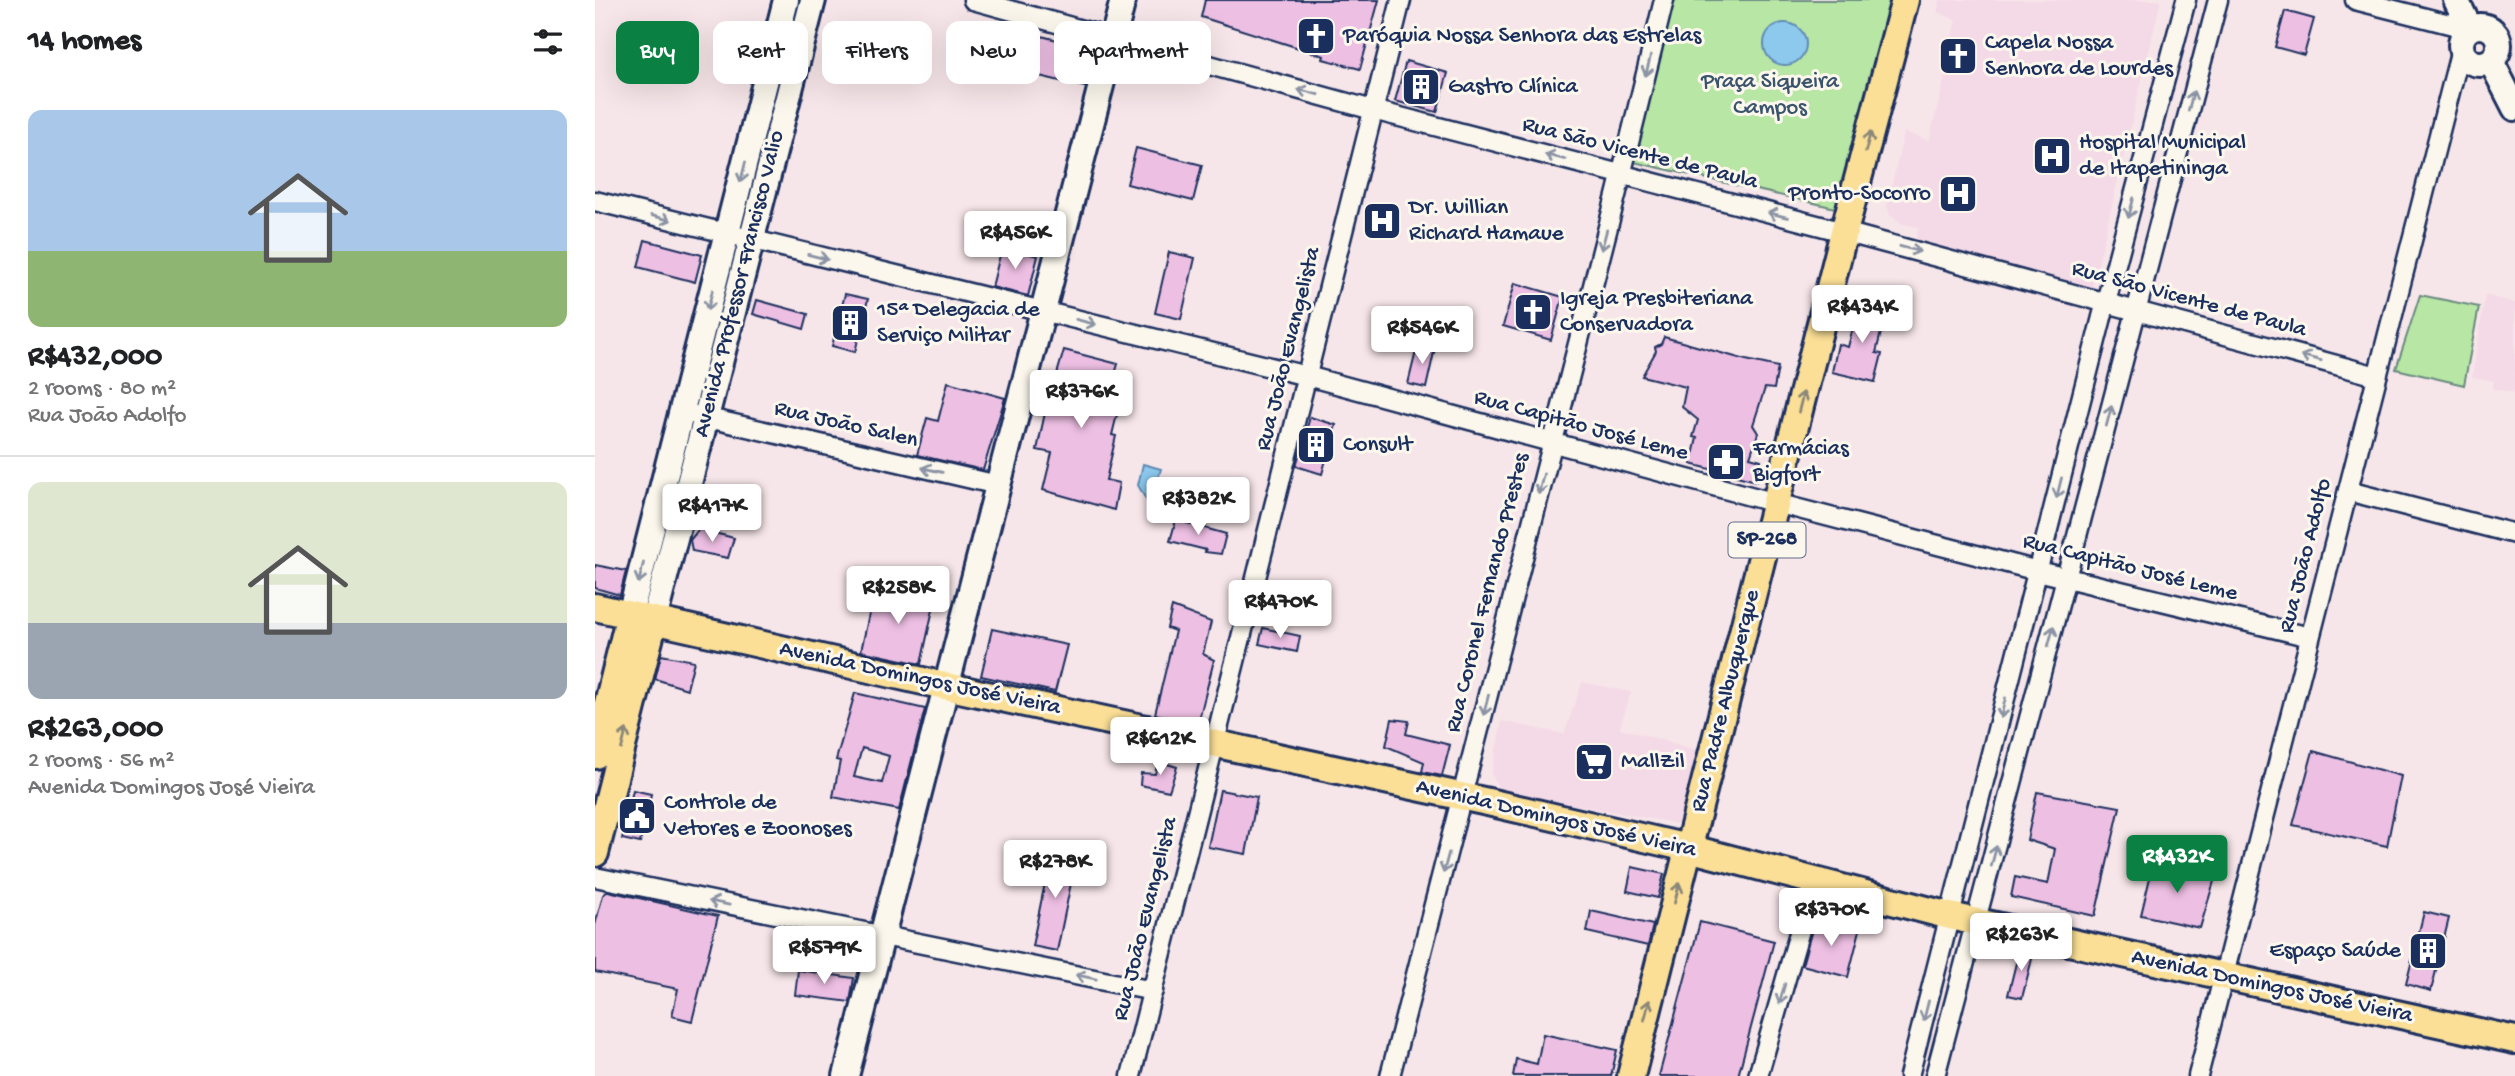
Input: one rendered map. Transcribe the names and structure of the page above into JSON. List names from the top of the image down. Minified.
{"streets":{"main road":["Avenida Professor Francisco Valio","SP-268","Avenida Domingos José Vieira","Rua Padre Albuquerque"],"street":["Rua São Vicente de Paula","Rua João Evangelista","Rua João Salen","Rua Capitão José Leme","Rua João Adolfo","Rua Coronel Fernando Prestes"]},"crossings":[["Rua São Vicente de Paula","Rua João Evangelista"],["Rua São Vicente de Paula","Rua João Adolfo"],["Rua São Vicente de Paula","Rua Coronel Fernando Prestes"],["Rua São Vicente de Paula","Rua Padre Albuquerque"],["Avenida Professor Francisco Valio","Rua João Salen"],["Avenida Professor Francisco Valio","Rua Capitão José Leme"],["Avenida Professor Francisco Valio","Avenida Domingos José Vieira"],["Rua João Evangelista","Rua Capitão José Leme"],["Rua João Evangelista","Avenida Domingos José Vieira"],["Rua Capitão José Leme","Rua João Adolfo"],["Rua Capitão José Leme","Rua Coronel Fernando Prestes"],["Rua Capitão José Leme","Rua Padre Albuquerque"],["Rua João Adolfo","Avenida Domingos José Vieira"],["Rua Coronel Fernando Prestes","Avenida Domingos José Vieira"],["Avenida Domingos José Vieira","Rua Padre Albuquerque"]],"one_way":["Rua João Salen","Rua Capitão José Leme","Rua Coronel Fernando Prestes","Rua Padre Albuquerque"],"parks":["Praça Siqueira Campos"],"places":{"church":["Paróquia Nossa Senhora das Estrelas","Capela Nossa Senhora de Lourdes","Igreja Presbiteriana Conservadora"],"building":["Gastro Clínica","15ª Delegacia de Serviço Militar","Consult","Espaço Saúde"],"hospital":["Hospital Municipal de Itapetininga","Pronto-Socorro","Dr. Willian Richard Hamaue"],"pharmacy":["Farmácias Bigfort"],"supermarket":["MallZil"],"public building":["Controle de Vetores e Zoonoses"]},"page":{"heading":"14 homes","chip":["Buy","Rent","Filters","New","Apartment"],"list":[{"name":"R$432,000","note":"2 rooms · 80 m² · Rua João Adolfo"},{"name":"R$263,000","note":"2 rooms · 56 m² · Avenida Domingos José Vieira"}],"price":["R$456K","R$434K","R$546K","R$376K","R$382K","R$417K","R$258K","R$470K","R$612K","R$432K","R$278K","R$370K","R$263K","R$579K"]}}
